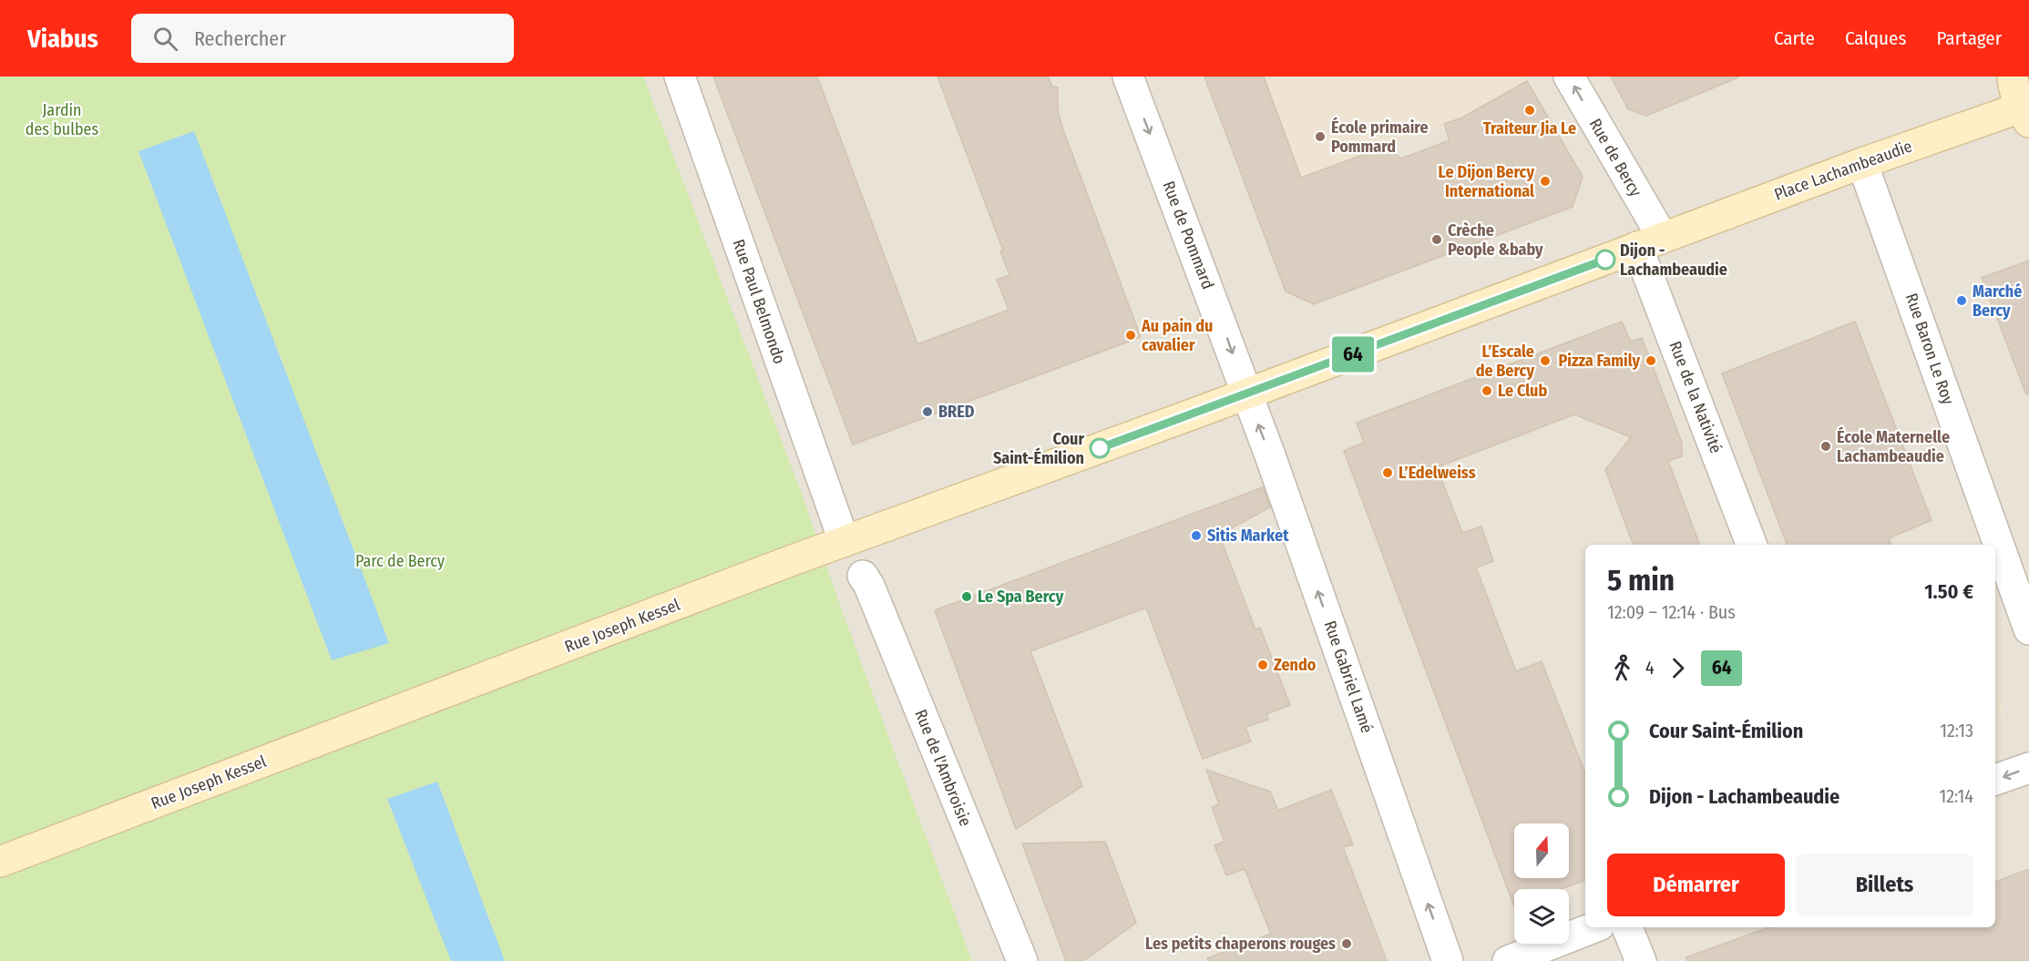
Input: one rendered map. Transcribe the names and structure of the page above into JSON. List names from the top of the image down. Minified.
{"streets":{"main road":["Place Lachambeaudie","Rue Joseph Kessel"],"street":["Rue de Bercy","Rue de Pommard","Rue Paul Belmondo","Rue Baron Le Roy","Rue de la Nativité","Rue Gabriel Lamé","Rue de l'Ambroisie"]},"crossings":[["Rue de Bercy","Place Lachambeaudie"],["Rue de Bercy","Rue de la Nativité"],["Place Lachambeaudie","Rue de Pommard"],["Place Lachambeaudie","Rue Baron Le Roy"],["Place Lachambeaudie","Rue de la Nativité"],["Place Lachambeaudie","Rue Joseph Kessel"],["Place Lachambeaudie","Rue Gabriel Lamé"],["Rue de Pommard","Rue Joseph Kessel"],["Rue de Pommard","Rue Gabriel Lamé"],["Rue Joseph Kessel","Rue Gabriel Lamé"]],"one_way":["Rue de Bercy","Rue de Pommard","Rue Gabriel Lamé"],"parks":["Jardin des bulbes","Parc de Bercy"],"places":["Traiteur Jia Le","École primaire Pommard","Le Dijon Bercy International","Crèche People &baby","Dijon - Lachambeaudie","Marché Bercy","Au pain du cavalier","L’Escale de Bercy","Pizza Family","Le Club","BRED","École Maternelle Lachambeaudie","Cour Saint-Émilion","L’Edelweiss","Sitis Market","Le Spa Bercy","Zendo","Les petits chaperons rouges"],"lines":["bus line 64"],"north":"top","page":{"header":"Viabus","search":"Rechercher","nav":["Carte","Calques","Partager"],"on_map":"64","heading":["5 min","12:09 – 12:14 · Bus","1.50 €"],"legs":["4","64"],"list":[{"name":"Cour Saint-Émilion","value":"12:13"},{"name":"Dijon - Lachambeaudie","value":"12:14"}],"buttons":["Démarrer","Billets"]}}
